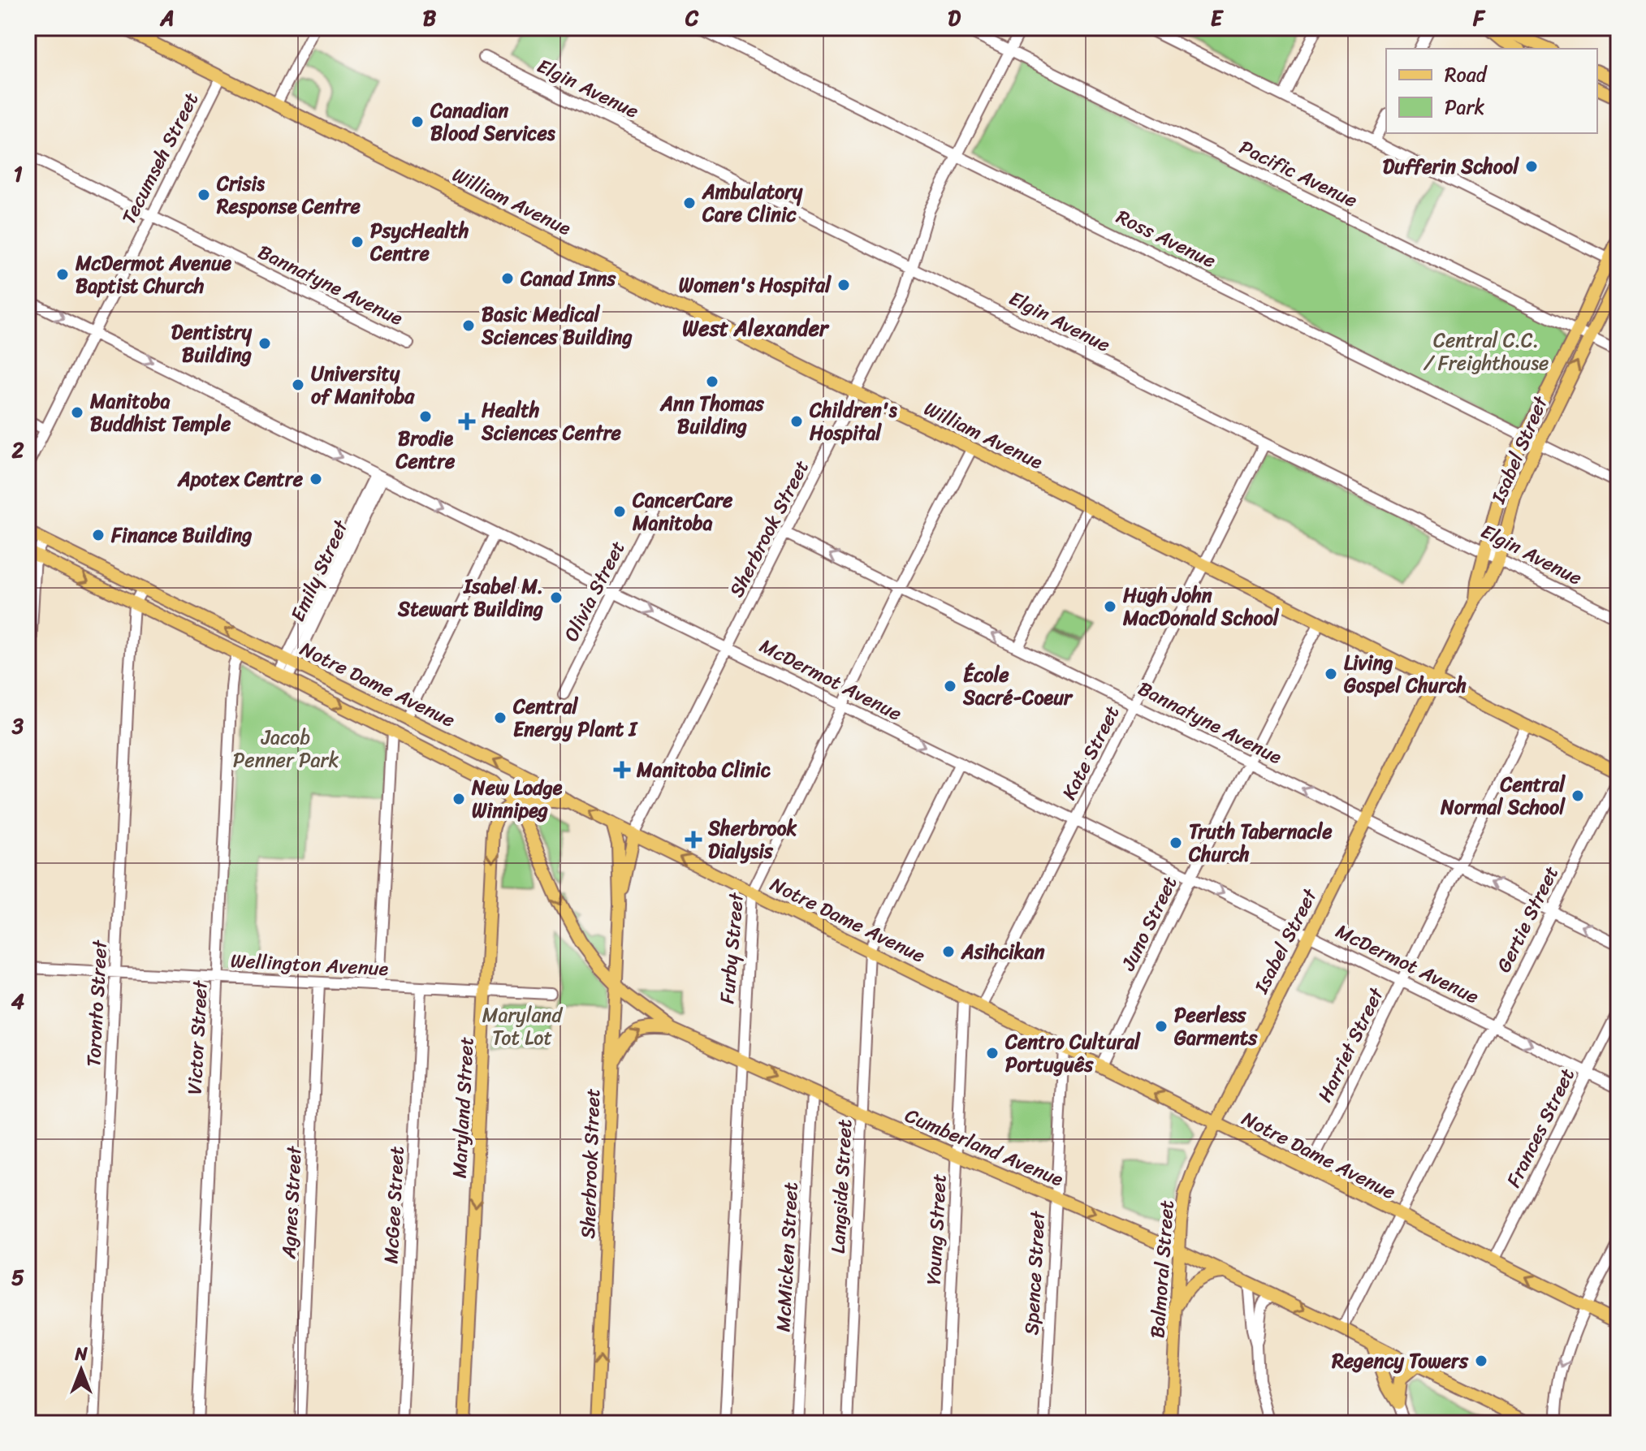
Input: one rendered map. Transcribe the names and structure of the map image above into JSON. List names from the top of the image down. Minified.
{"streets":{"main road":["William Avenue","Isabel Street","Sherbrook Street","Notre Dame Avenue","Maryland Street","Cumberland Avenue","Balmoral Street"],"street":["Elgin Avenue","Tecumseh Street","Pacific Avenue","Ross Avenue","Bannatyne Avenue","Emily Street","Olivia Street","McDermot Avenue","Kate Street","Gertie Street","Juno Street","Furby Street","Wellington Avenue","Toronto Street","Victor Street","Harriet Street","Frances Street","Langside Street","Agnes Street","McGee Street","Young Street","McMicken Street","Spence Street"]},"crossings":[["Elgin Avenue","Isabel Street"],["Elgin Avenue","Sherbrook Street"],["Elgin Avenue","Kate Street"],["Tecumseh Street","William Avenue"],["Tecumseh Street","Bannatyne Avenue"],["Tecumseh Street","McDermot Avenue"],["Pacific Avenue","Isabel Street"],["Pacific Avenue","Sherbrook Street"],["William Avenue","Isabel Street"],["William Avenue","Sherbrook Street"],["William Avenue","Kate Street"],["William Avenue","Juno Street"],["William Avenue","Furby Street"],["William Avenue","Harriet Street"],["Ross Avenue","Isabel Street"],["Ross Avenue","Sherbrook Street"],["Bannatyne Avenue","Isabel Street"],["Bannatyne Avenue","Sherbrook Street"],["Bannatyne Avenue","Kate Street"],["Bannatyne Avenue","Gertie Street"],["Bannatyne Avenue","Juno Street"],["Bannatyne Avenue","Furby Street"],["Bannatyne Avenue","Harriet Street"],["Isabel Street","McDermot Avenue"],["Isabel Street","Notre Dame Avenue"],["Isabel Street","Balmoral Street"],["Sherbrook Street","McDermot Avenue"],["Sherbrook Street","Notre Dame Avenue"],["Sherbrook Street","Cumberland Avenue"],["Emily Street","McDermot Avenue"],["Emily Street","Notre Dame Avenue"],["Olivia Street","McDermot Avenue"],["McDermot Avenue","Kate Street"],["McDermot Avenue","Gertie Street"],["McDermot Avenue","Juno Street"],["McDermot Avenue","Furby Street"],["McDermot Avenue","Harriet Street"],["McDermot Avenue","Frances Street"],["Notre Dame Avenue","Kate Street"],["Notre Dame Avenue","Gertie Street"],["Notre Dame Avenue","Juno Street"],["Notre Dame Avenue","Furby Street"],["Notre Dame Avenue","Toronto Street"],["Notre Dame Avenue","Victor Street"],["Notre Dame Avenue","Harriet Street"],["Notre Dame Avenue","Maryland Street"],["Notre Dame Avenue","Frances Street"],["Notre Dame Avenue","Cumberland Avenue"],["Notre Dame Avenue","Langside Street"],["Notre Dame Avenue","Young Street"],["Notre Dame Avenue","Balmoral Street"],["Notre Dame Avenue","Spence Street"],["Gertie Street","Cumberland Avenue"],["Furby Street","Cumberland Avenue"],["Wellington Avenue","Toronto Street"],["Wellington Avenue","Victor Street"],["Wellington Avenue","Maryland Street"],["Wellington Avenue","Agnes Street"],["Wellington Avenue","McGee Street"],["Maryland Street","Cumberland Avenue"],["Cumberland Avenue","Langside Street"],["Cumberland Avenue","Young Street"],["Cumberland Avenue","McMicken Street"],["Cumberland Avenue","Balmoral Street"],["Cumberland Avenue","Spence Street"]],"one_way":["Bannatyne Avenue","McDermot Avenue","Maryland Street","Cumberland Avenue"],"districts":["West Alexander"],"parks":["Central C.C. / Freighthouse","Jacob Penner Park","Maryland Tot Lot"],"places":{"other":["Canadian Blood Services","Dufferin School","Crisis Response Centre","Ambulatory Care Clinic","PsycHealth Centre","McDermot Avenue Baptist Church","Canad Inns","Women's Hospital","Basic Medical Sciences Building","Dentistry Building","Ann Thomas Building","University of Manitoba","Manitoba Buddhist Temple","Brodie Centre","Children's Hospital","Apotex Centre","CancerCare Manitoba","Finance Building","Isabel M. Stewart Building","Hugh John MacDonald School","Living Gospel Church","École Sacré-Coeur","Central Energy Plant I","Central Normal School","New Lodge Winnipeg","Truth Tabernacle Church","Asihcikan","Peerless Garments","Centro Cultural Português","Regency Towers"],"health":["Health Sciences Centre","Manitoba Clinic","Sherbrook Dialysis"]},"legend":["Road","Park"],"north":"top","grid":{"columns":["A","B","C","D","E","F"],"rows":["1","2","3","4","5"]}}
